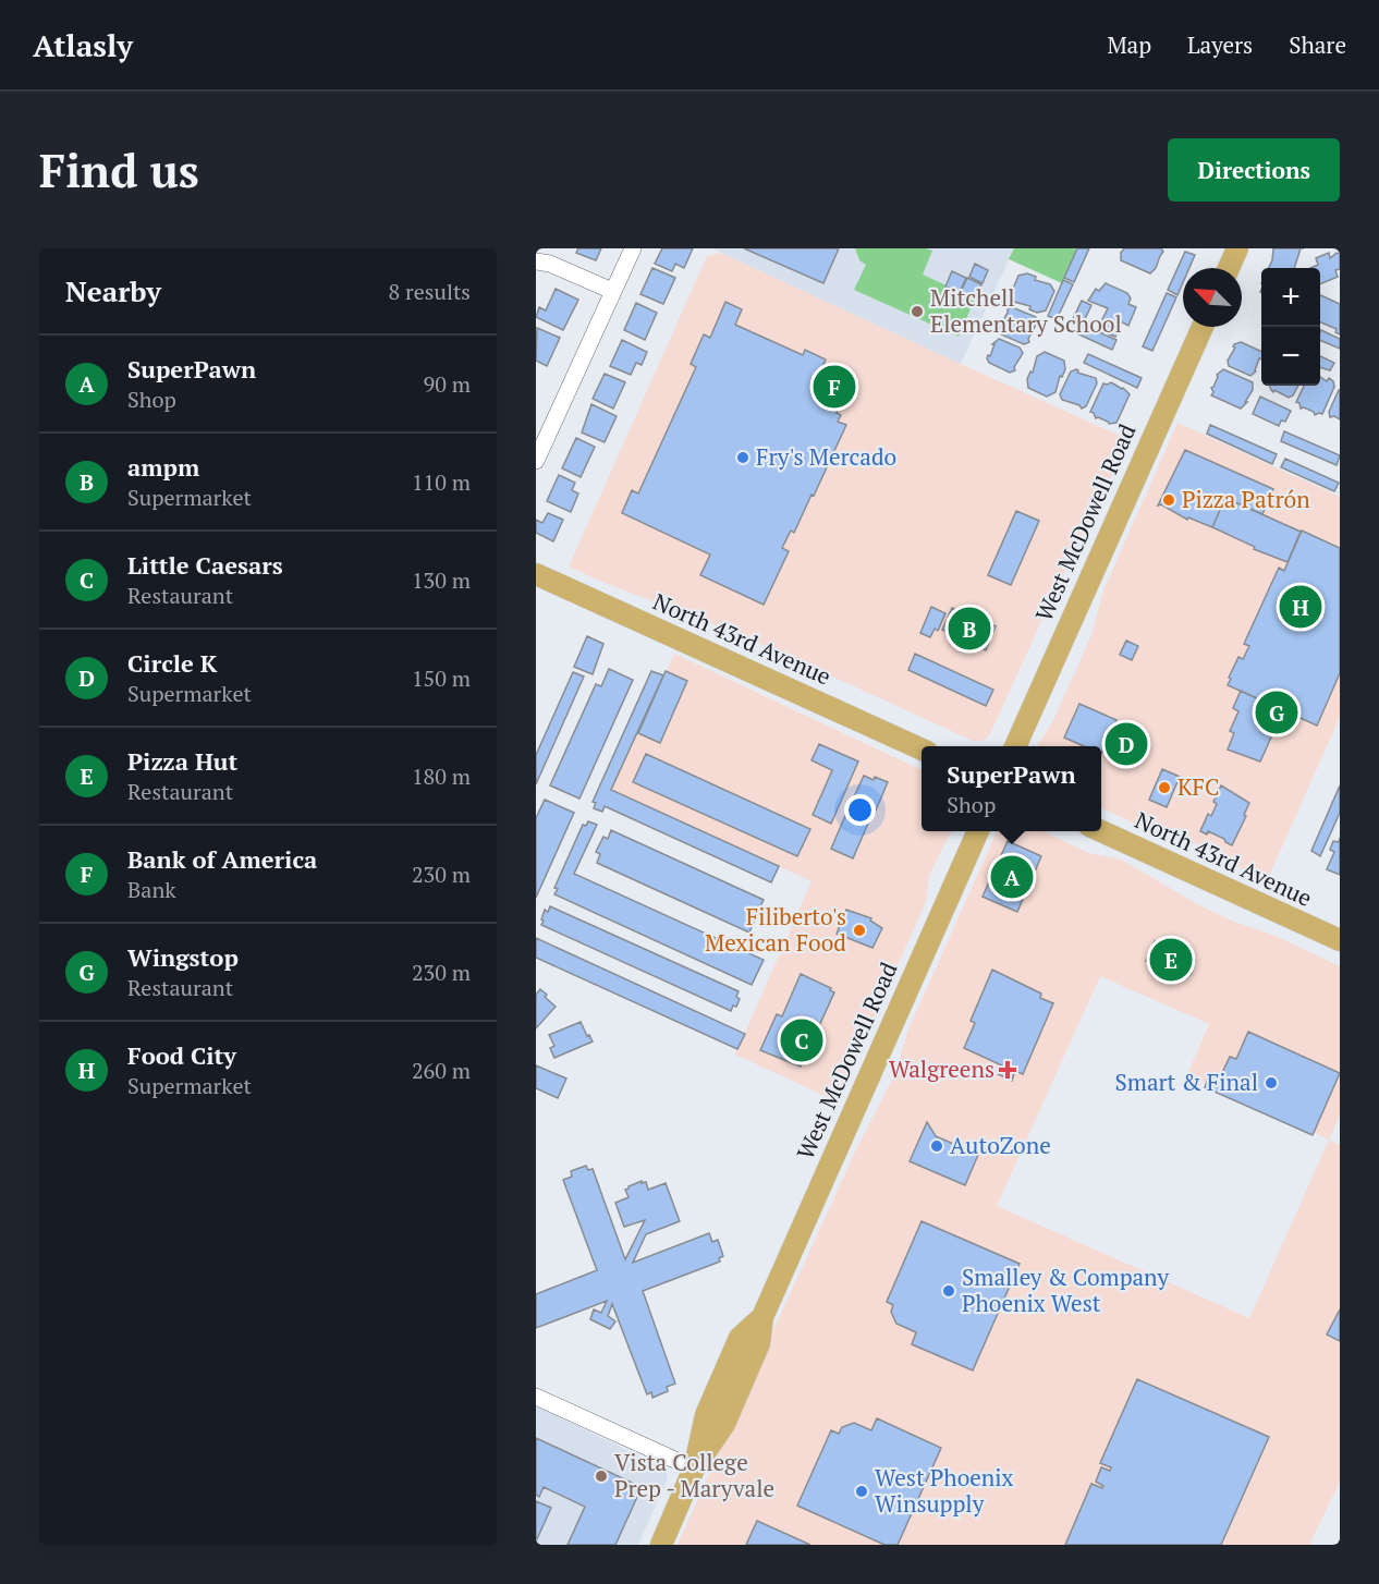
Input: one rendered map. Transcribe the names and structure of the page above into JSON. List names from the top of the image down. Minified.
{"streets":{"main road":["West McDowell Road","North 43rd Avenue"]},"places":{"other":["Mitchell Elementary School","Fry's Mercado","Pizza Patrón","KFC","Filiberto's Mexican Food","Smart & Final","AutoZone","Smalley & Company Phoenix West","Vista College Prep - Maryvale","West Phoenix Winsupply"],"health":["Walgreens"]},"north":"top left","page":{"header":"Atlasly","nav":["Map","Layers","Share"],"buttons":"Directions","title":"Find us","heading":["Nearby","8 results"],"map_buttons":["+","−"],"list":[{"mark":"A","name":"SuperPawn","note":"Shop","value":"90 m"},{"mark":"B","name":"ampm","note":"Supermarket","value":"110 m"},{"mark":"C","name":"Little Caesars","note":"Restaurant","value":"130 m"},{"mark":"D","name":"Circle K","note":"Supermarket","value":"150 m"},{"mark":"E","name":"Pizza Hut","note":"Restaurant","value":"180 m"},{"mark":"F","name":"Bank of America","note":"Bank","value":"230 m"},{"mark":"G","name":"Wingstop","note":"Restaurant","value":"230 m"},{"mark":"H","name":"Food City","note":"Supermarket","value":"260 m"}],"pins":["F","H","B","G","D","A","E","C"],"popup":["SuperPawn","Shop"]}}
